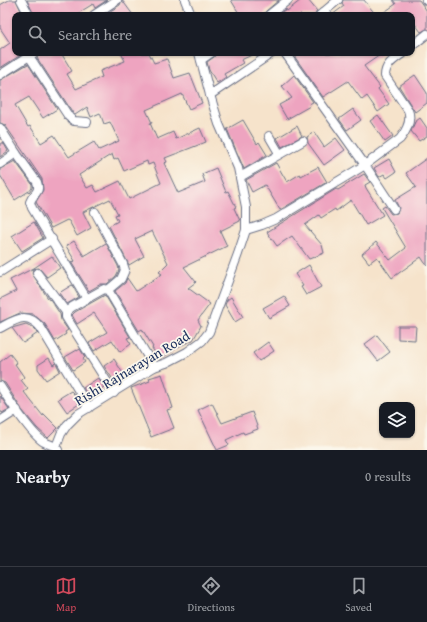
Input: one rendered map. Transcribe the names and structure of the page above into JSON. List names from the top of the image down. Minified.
{"streets":{"street":["Rishi Rajnarayan Road"]},"page":{"search":"Search here","heading":["Nearby","0 results"],"nav":["Map","Directions","Saved"]}}
